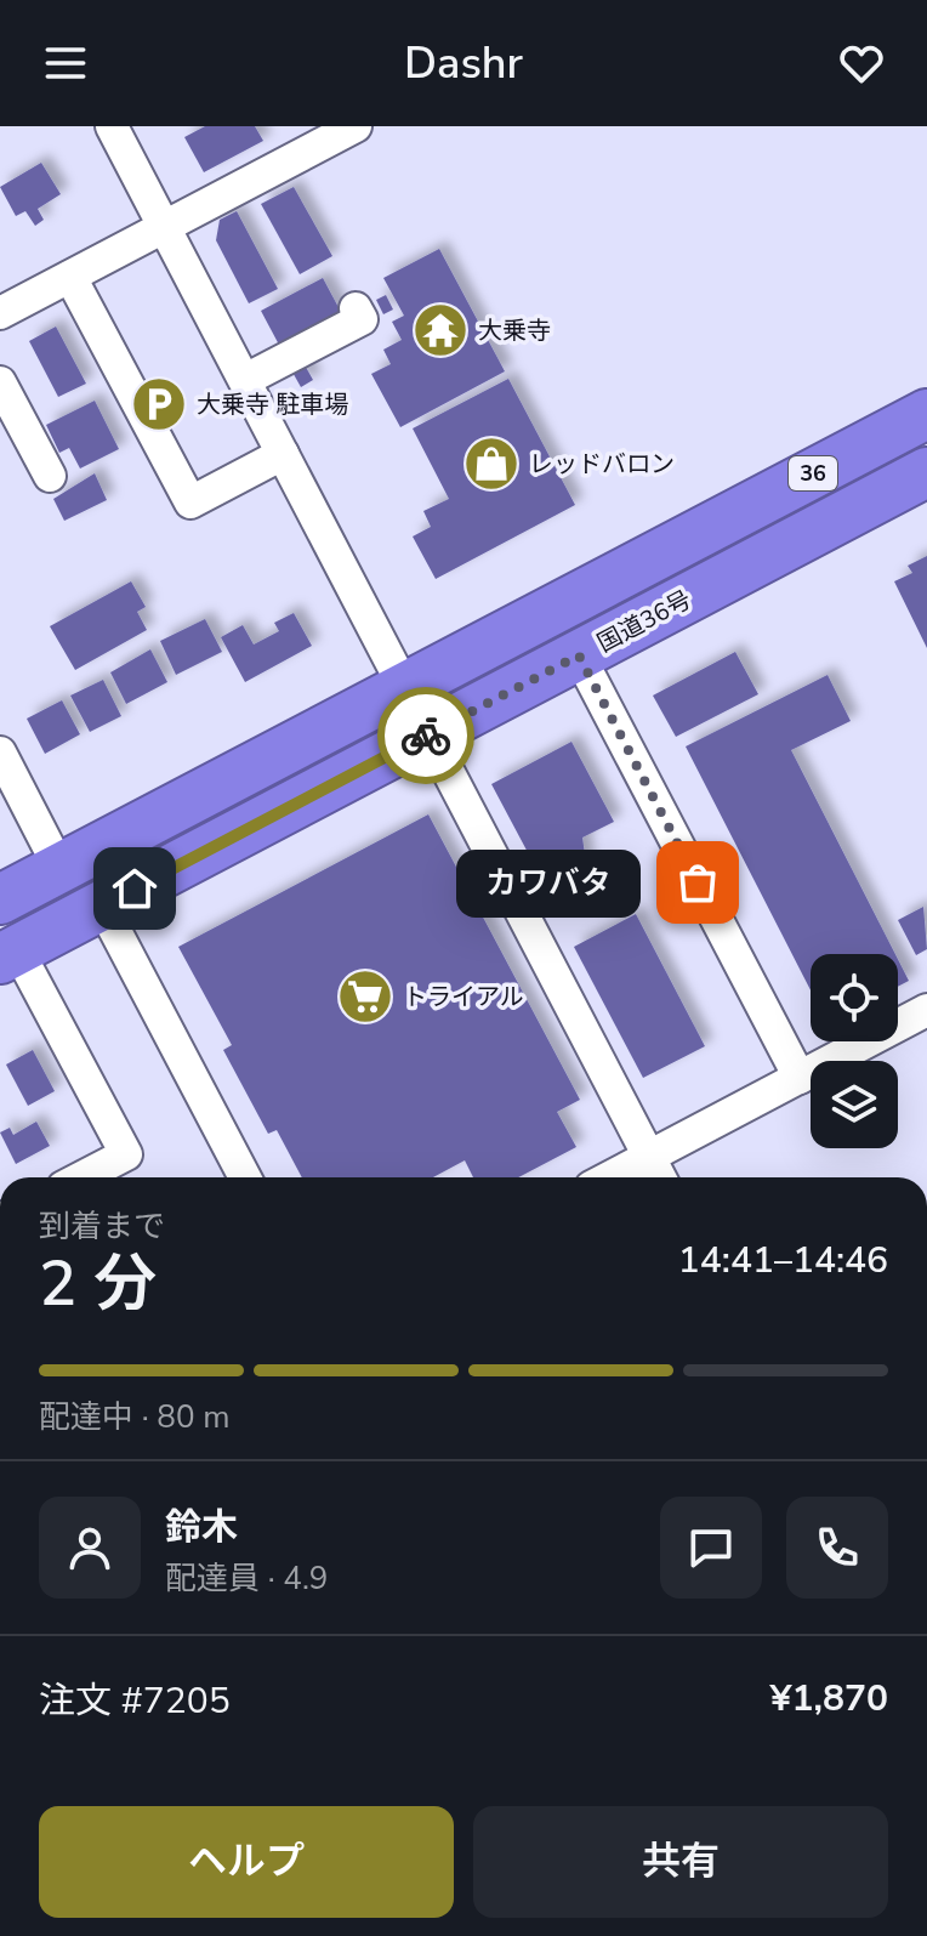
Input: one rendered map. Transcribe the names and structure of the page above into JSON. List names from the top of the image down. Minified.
{"streets":{"highway":["36","国道36号"]},"places":{"temple":["大乗寺"],"parking":["大乗寺 駐車場"],"shop":["レッドバロン"],"other":["カワバタ"],"supermarket":["トライアル"]},"page":{"header":"Dashr","bubble":"カワバタ","heading":["2 分","到着まで","14:41–14:46"],"panel":["鈴木","配達員 · 4.9","注文 #7205","¥1,870"],"bar":"配達中 · 80 m","buttons":["ヘルプ","共有"]}}
